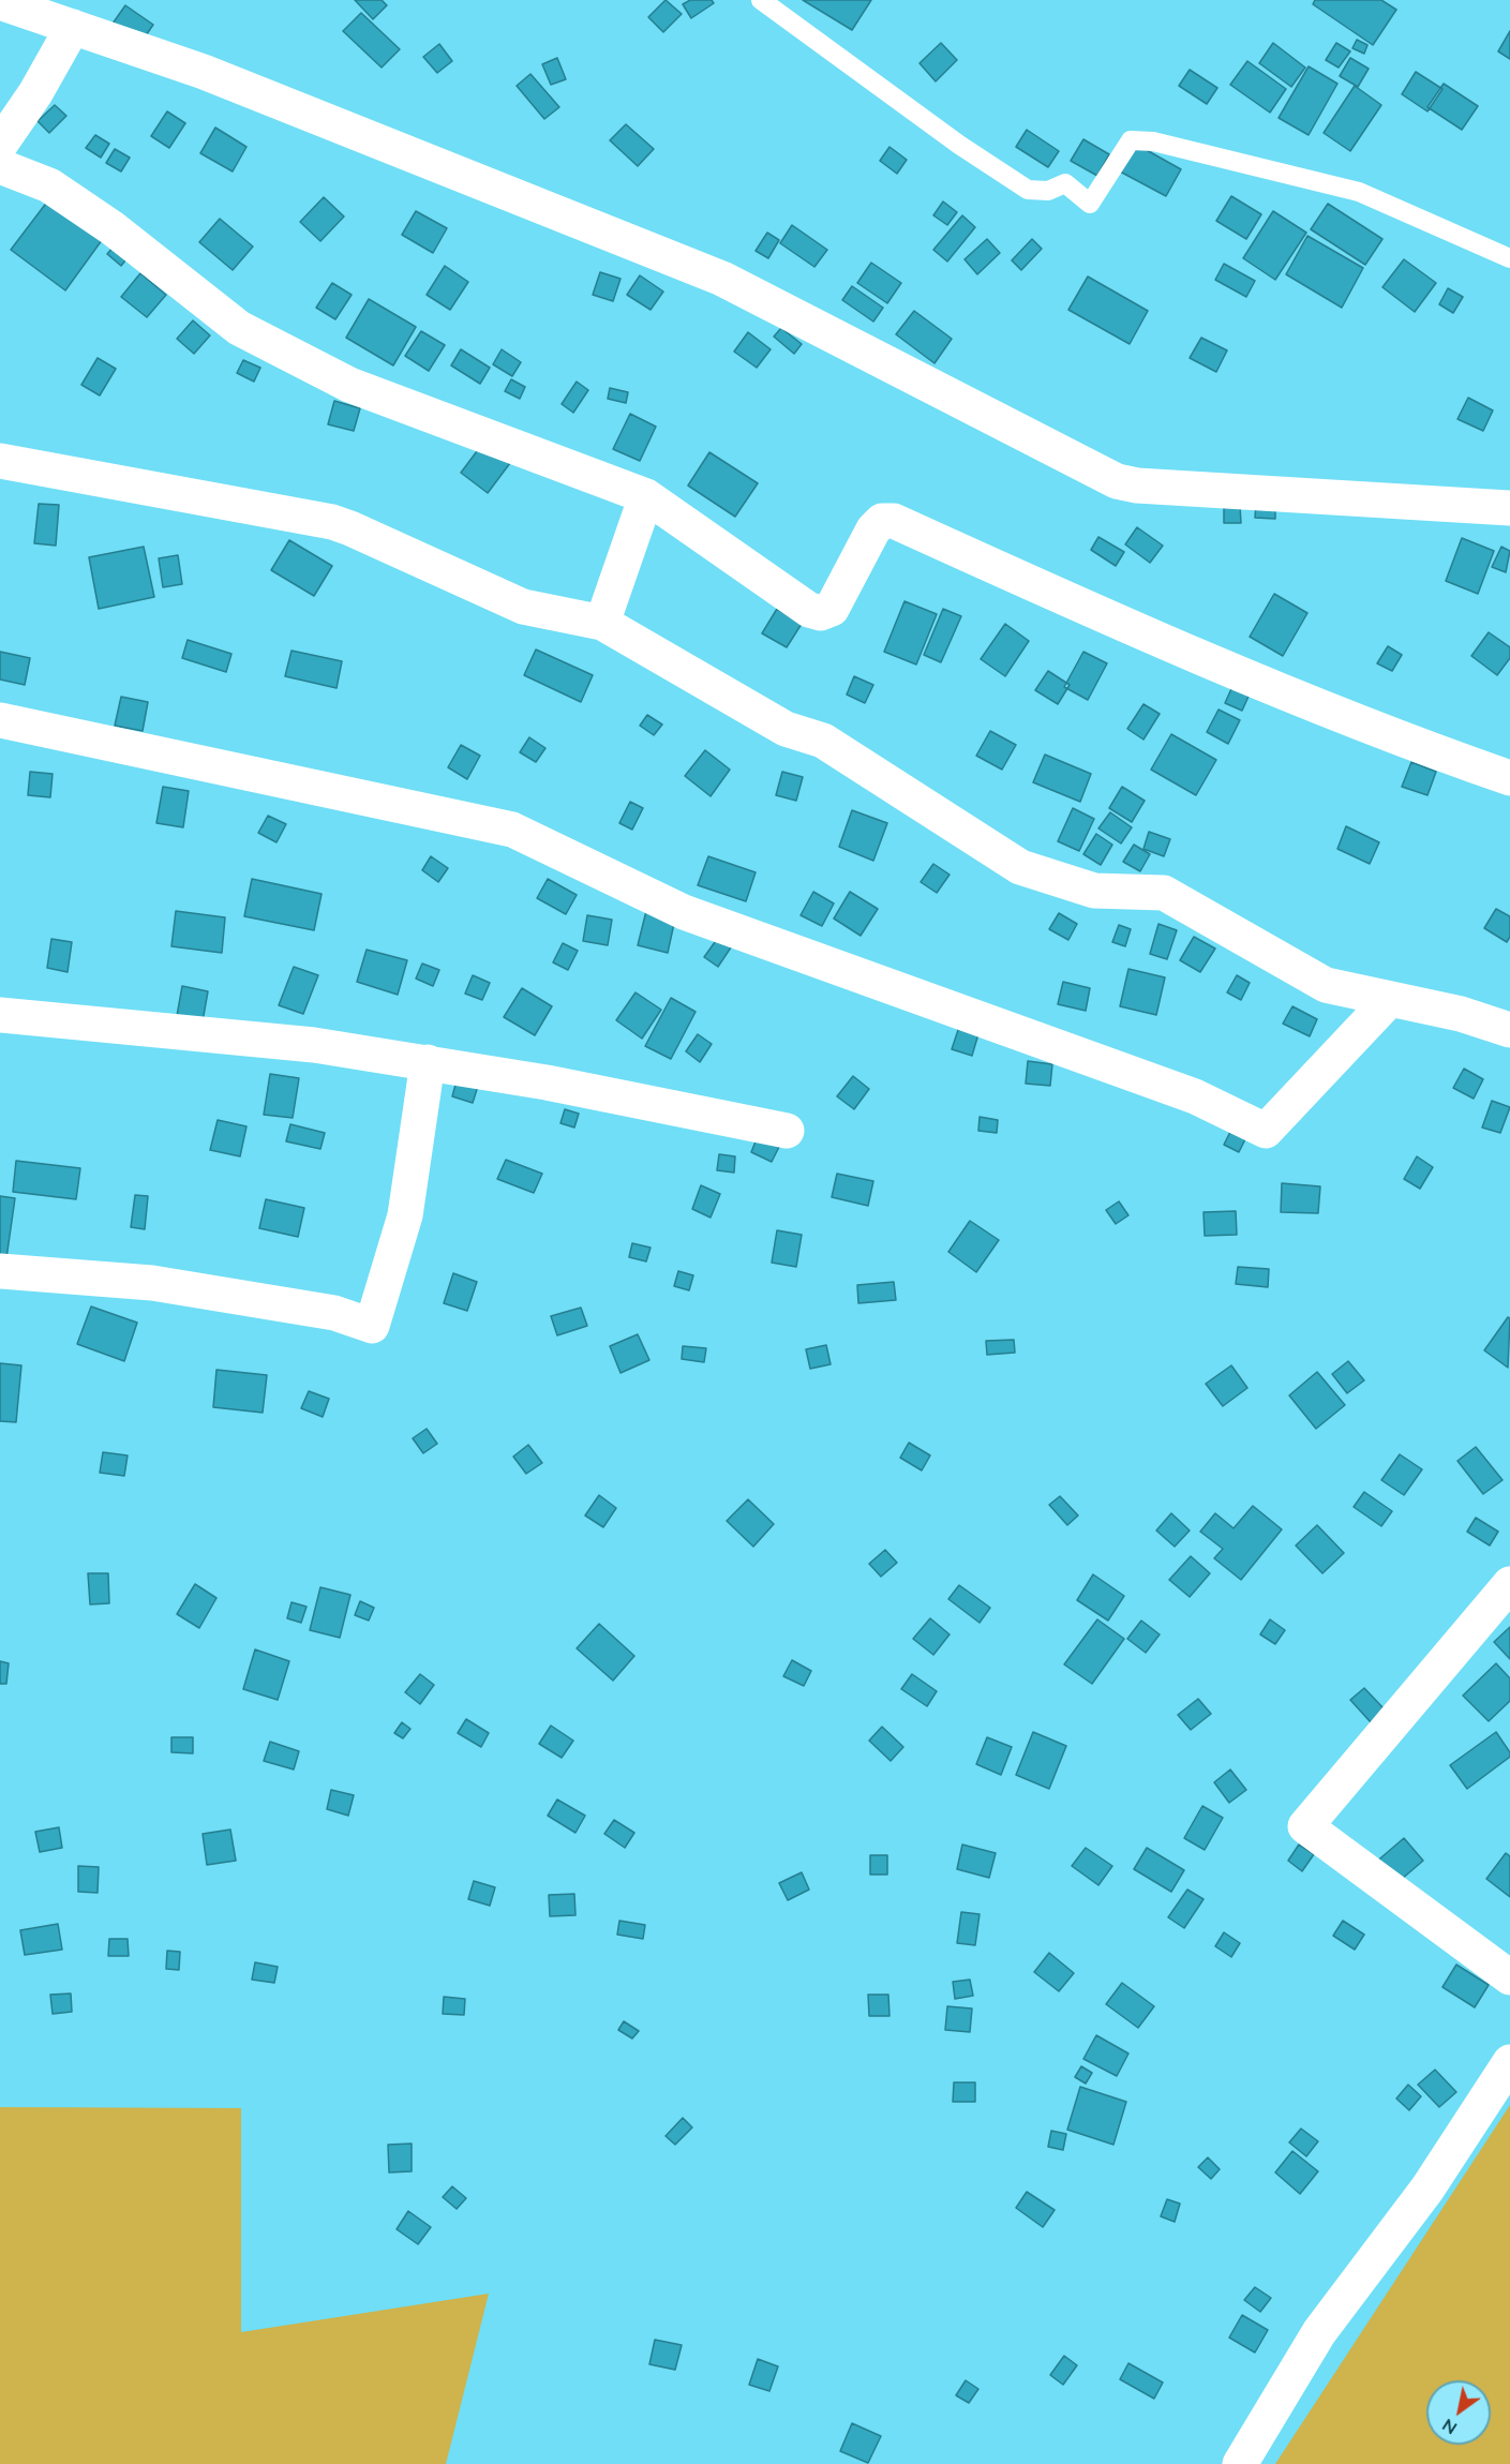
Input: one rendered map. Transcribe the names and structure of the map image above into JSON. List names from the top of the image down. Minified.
{"north":"bottom left"}
